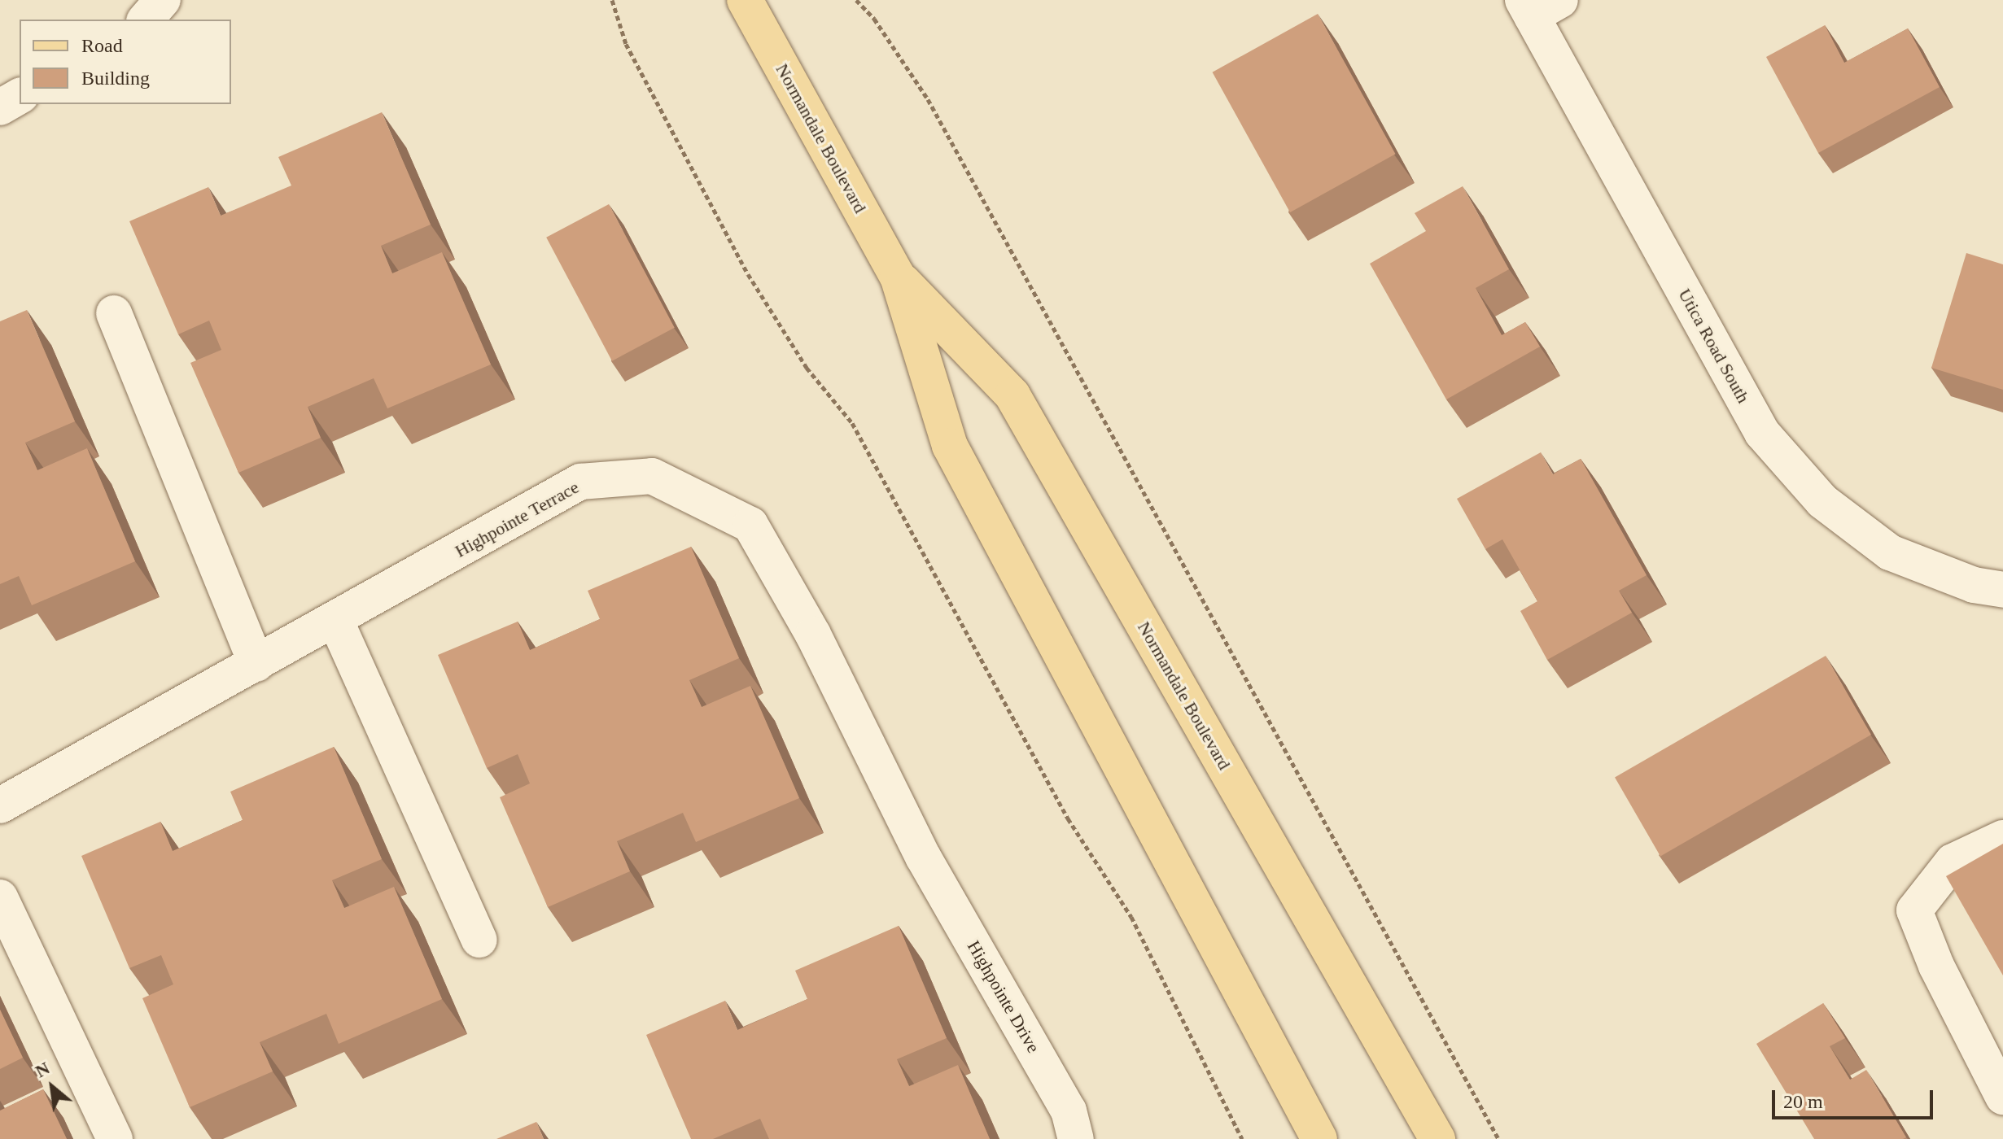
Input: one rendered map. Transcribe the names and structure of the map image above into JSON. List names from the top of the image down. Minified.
{"streets":{"main road":["Normandale Boulevard"],"street":["Utica Road South","Highpointe Terrace","Highpointe Drive"]},"crossings":[["Highpointe Terrace","Highpointe Drive"]],"legend":["Road","Building"],"scale_bar":"20 m","north":"top left"}
